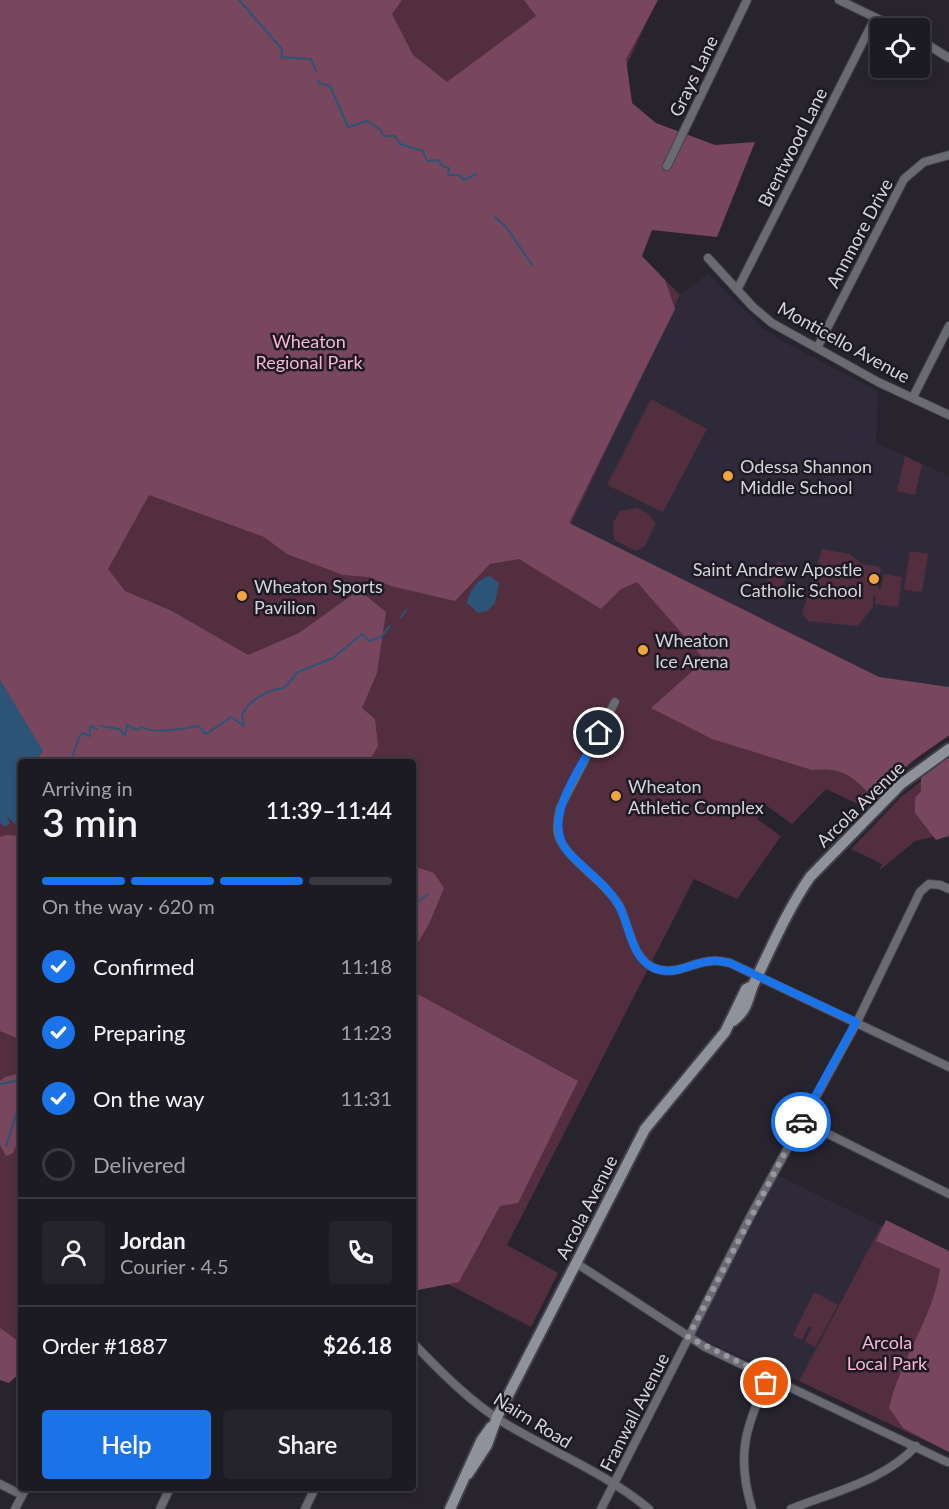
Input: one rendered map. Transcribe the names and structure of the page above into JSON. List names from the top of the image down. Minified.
{"streets":{"street":["Grays Lane","Brentwood Lane","Annmore Drive","Monticello Avenue","Arcola Avenue","Franwall Avenue","Nairn Road"]},"crossings":[["Brentwood Lane","Monticello Avenue"],["Annmore Drive","Monticello Avenue"],["Arcola Avenue","Nairn Road"],["Franwall Avenue","Nairn Road"]],"parks":["Wheaton Regional Park","Arcola Local Park"],"places":["Odessa Shannon Middle School","Saint Andrew Apostle Catholic School","Wheaton Sports Pavilion","Wheaton Ice Arena","Wheaton Athletic Complex"],"page":{"heading":["3 min","Arriving in","11:39–11:44"],"panel":["Jordan","Courier · 4.5","Order #1887","$26.18"],"bar":"On the way · 620 m","list":[["Confirmed","11:18"],["Preparing","11:23"],["On the way","11:31"],"Delivered"],"buttons":["Help","Share"]}}
